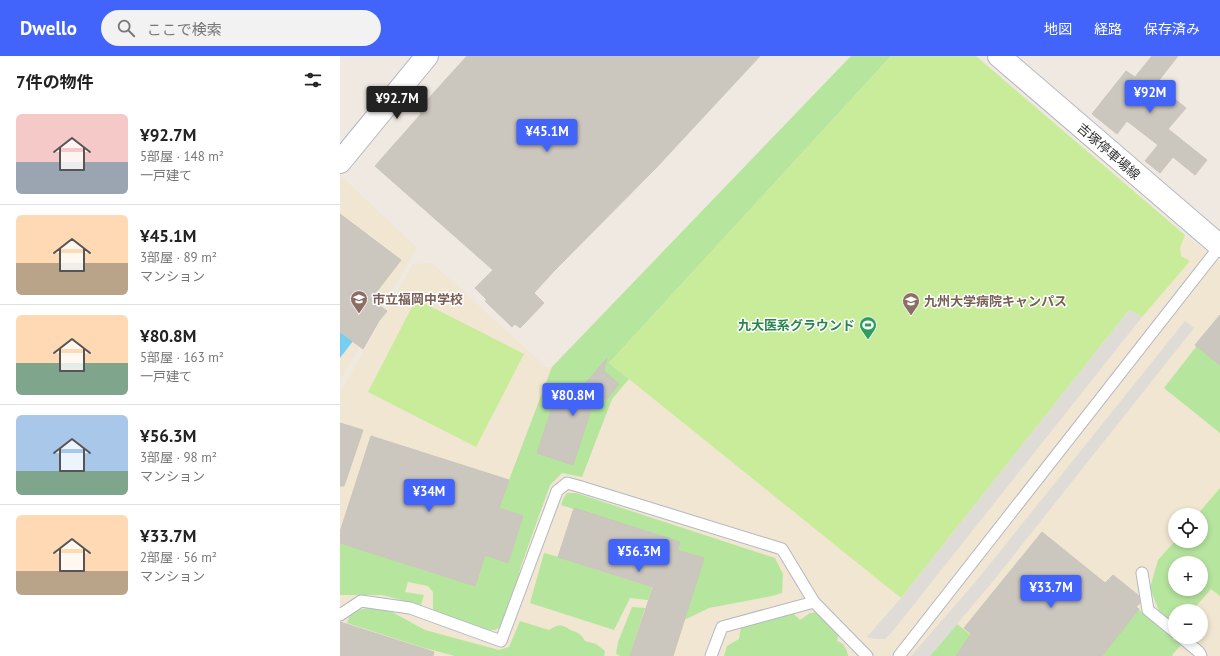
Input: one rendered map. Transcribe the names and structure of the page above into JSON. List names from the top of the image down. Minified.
{"streets":{"main road":["吉塚停車場線"]},"places":{"school or university":["市立福岡中学校","九州大学病院キャンパス"],"sports":["九大医系グラウンド"]},"page":{"header":"Dwello","search":"ここで検索","nav":["地図","経路","保存済み"],"heading":"7件の物件","price":["¥92M","¥92.7M","¥45.1M","¥80.8M","¥34M","¥56.3M","¥33.7M"],"list":[{"name":"¥92.7M","note":"5部屋 · 148 m² · 一戸建て"},{"name":"¥45.1M","note":"3部屋 · 89 m² · マンション"},{"name":"¥80.8M","note":"5部屋 · 163 m² · 一戸建て"},{"name":"¥56.3M","note":"3部屋 · 98 m² · マンション"},{"name":"¥33.7M","note":"2部屋 · 56 m² · マンション"}],"map_buttons":["+","−"]}}
